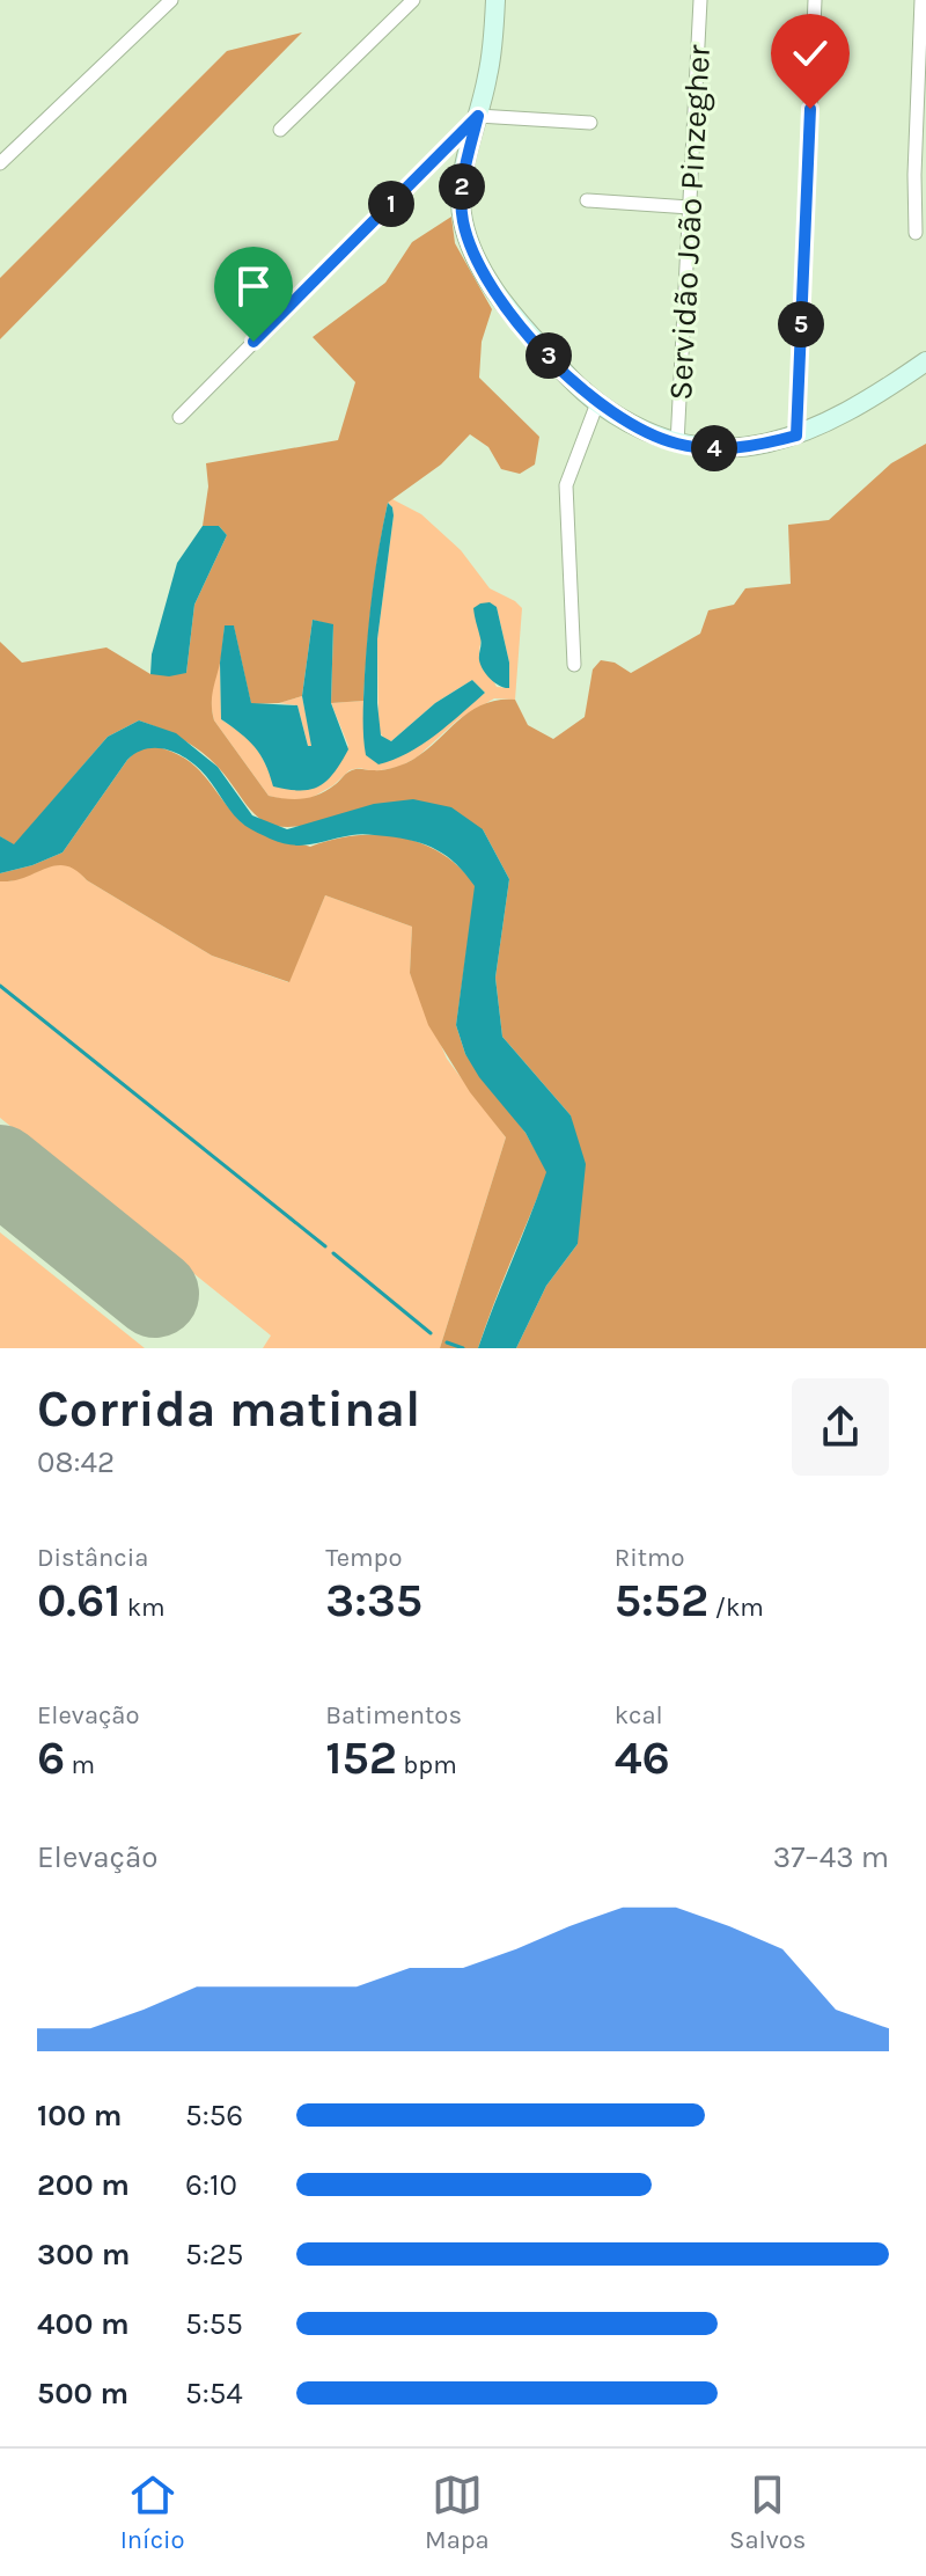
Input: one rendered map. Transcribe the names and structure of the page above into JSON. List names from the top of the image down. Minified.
{"streets":{"street":["Servidão João Pinzegher"]},"page":{"pins":["2","1","5","3","4"],"heading":["Corrida matinal","08:42"],"stats":[["Distância","0.61 km"],["Tempo","3:35"],["Ritmo","5:52 /km"],["Elevação","6 m"],["Batimentos","152 bpm"],["kcal","46"]],"chart":["Elevação","37–43 m"],"list":[{"name":"100 m","note":"5:56"},{"name":"200 m","note":"6:10"},{"name":"300 m","note":"5:25"},{"name":"400 m","note":"5:55"},{"name":"500 m","note":"5:54"}],"tabs":["Início","Mapa","Salvos"]}}
